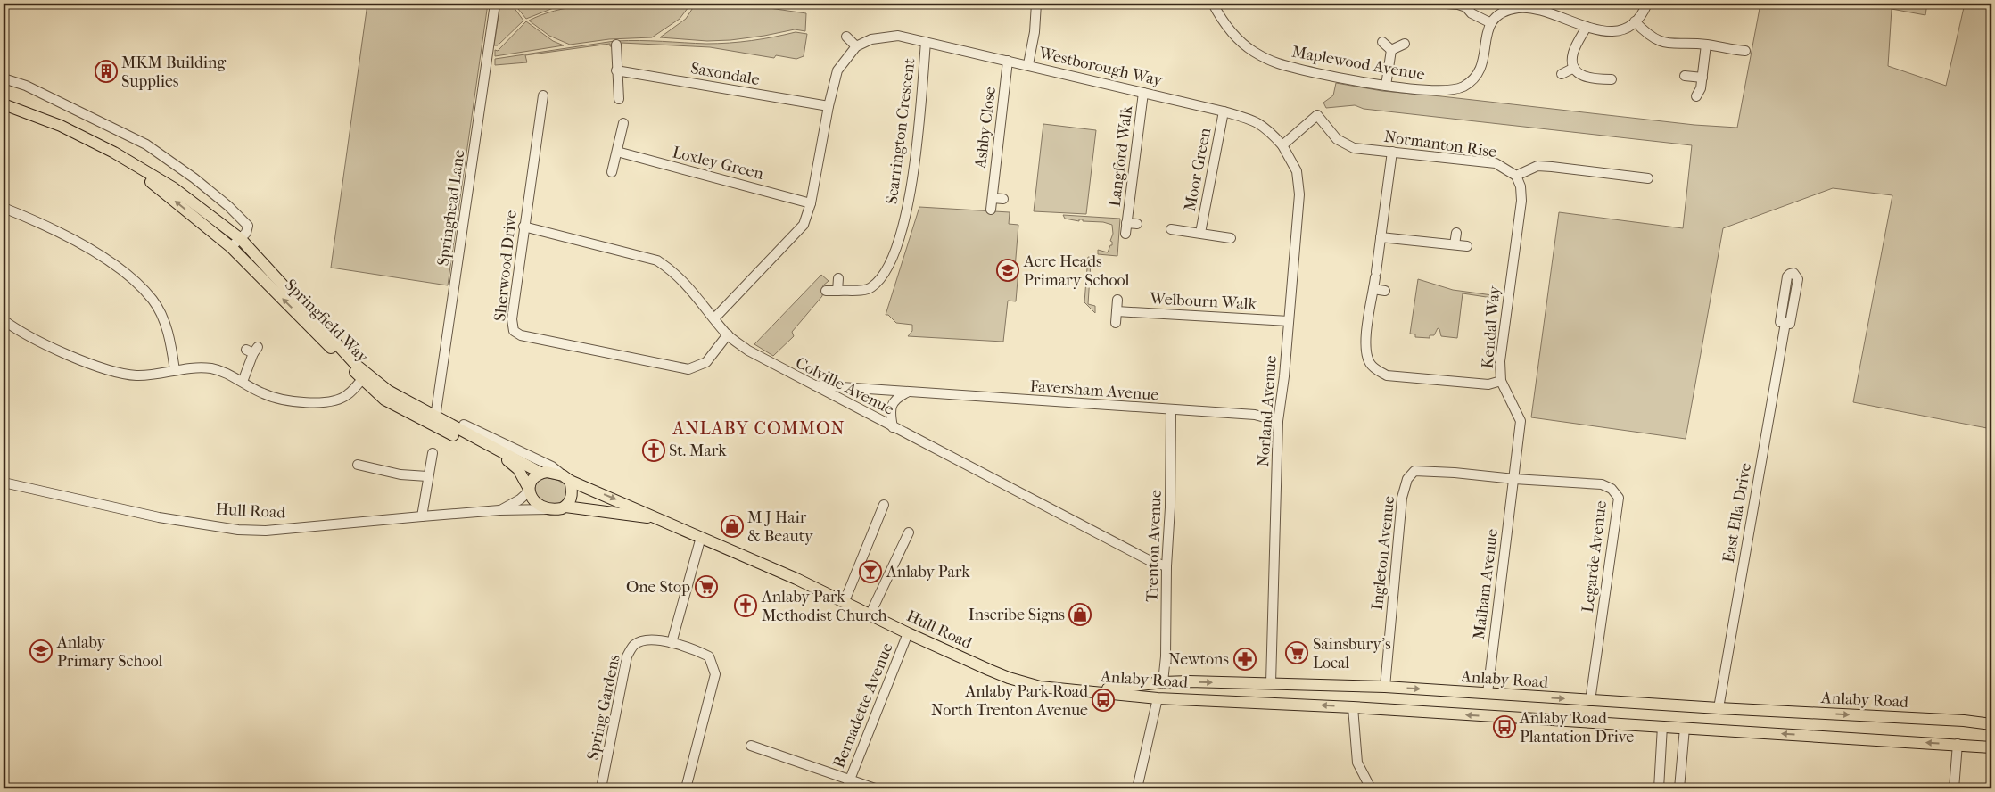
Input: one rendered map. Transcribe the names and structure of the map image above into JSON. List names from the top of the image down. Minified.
{"streets":{"main road":["Springfield Way","Hull Road","Anlaby Road"],"street":["Maplewood Avenue","Westborough Way","Saxondale","Ashby Close","Scarrington Crescent","Normanton Rise","Langford Walk","Loxley Green","Moor Green","Springhead Lane","Sherwood Drive","Welbourn Walk","Kendal Way","Colville Avenue","Faversham Avenue","Norland Avenue","East Ella Drive","Trenton Avenue","Ingleton Avenue","Legarde Avenue","Malham Avenue","Bernadette Avenue","Spring Gardens"]},"crossings":[["Westborough Way","Ashby Close"],["Westborough Way","Scarrington Crescent"],["Westborough Way","Normanton Rise"],["Westborough Way","Langford Walk"],["Westborough Way","Moor Green"],["Westborough Way","Norland Avenue"],["Normanton Rise","Kendal Way"],["Normanton Rise","Norland Avenue"],["Springhead Lane","Springfield Way"],["Sherwood Drive","Colville Avenue"],["Welbourn Walk","Norland Avenue"],["Springfield Way","Hull Road"],["Kendal Way","Ingleton Avenue"],["Kendal Way","Legarde Avenue"],["Kendal Way","Malham Avenue"],["Colville Avenue","Faversham Avenue"],["Colville Avenue","Trenton Avenue"],["Faversham Avenue","Norland Avenue"],["Faversham Avenue","Trenton Avenue"],["Norland Avenue","Anlaby Road"],["Hull Road","Anlaby Road"],["Hull Road","Bernadette Avenue"],["East Ella Drive","Anlaby Road"],["Trenton Avenue","Anlaby Road"],["Ingleton Avenue","Legarde Avenue"],["Ingleton Avenue","Malham Avenue"],["Ingleton Avenue","Anlaby Road"],["Legarde Avenue","Malham Avenue"],["Legarde Avenue","Anlaby Road"],["Malham Avenue","Anlaby Road"]],"districts":["ANLABY COMMON"],"places":{"building":["MKM Building Supplies"],"school or university":["Acre Heads Primary School","Anlaby Primary School"],"church":["St. Mark","Anlaby Park Methodist Church"],"shop":["M J Hair & Beauty","Inscribe Signs"],"bar":["Anlaby Park"],"supermarket":["One Stop","Sainsbury's Local"],"pharmacy":["Newtons"],"bus stop":["Anlaby Park Road North Trenton Avenue","Anlaby Road Plantation Drive"]}}
